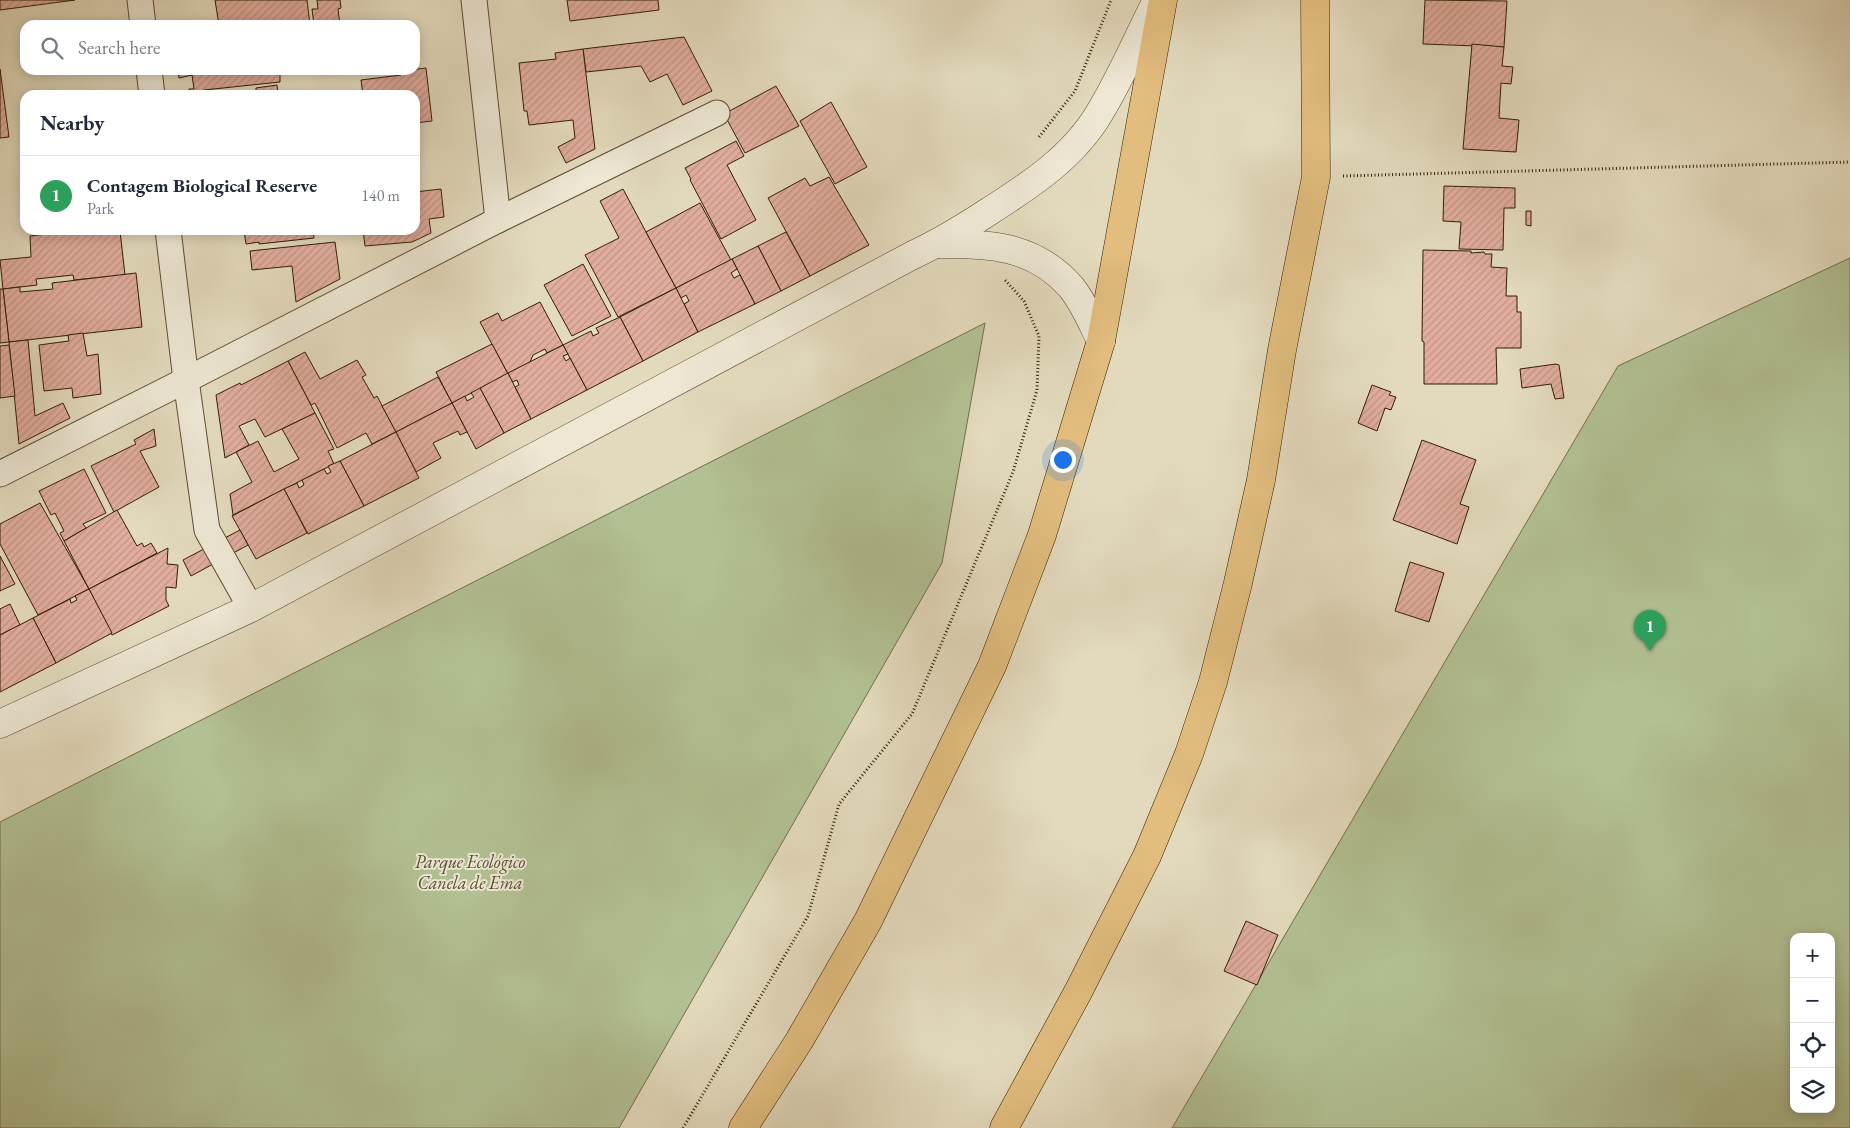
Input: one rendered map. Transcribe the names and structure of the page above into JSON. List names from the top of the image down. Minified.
{"parks":["Parque Ecológico Canela de Ema"],"page":{"search":"Search here","heading":"Nearby","list":[{"mark":"1","name":"Contagem Biological Reserve","note":"Park","value":"140 m"}],"pins":"1","map_buttons":["+","−"]}}
